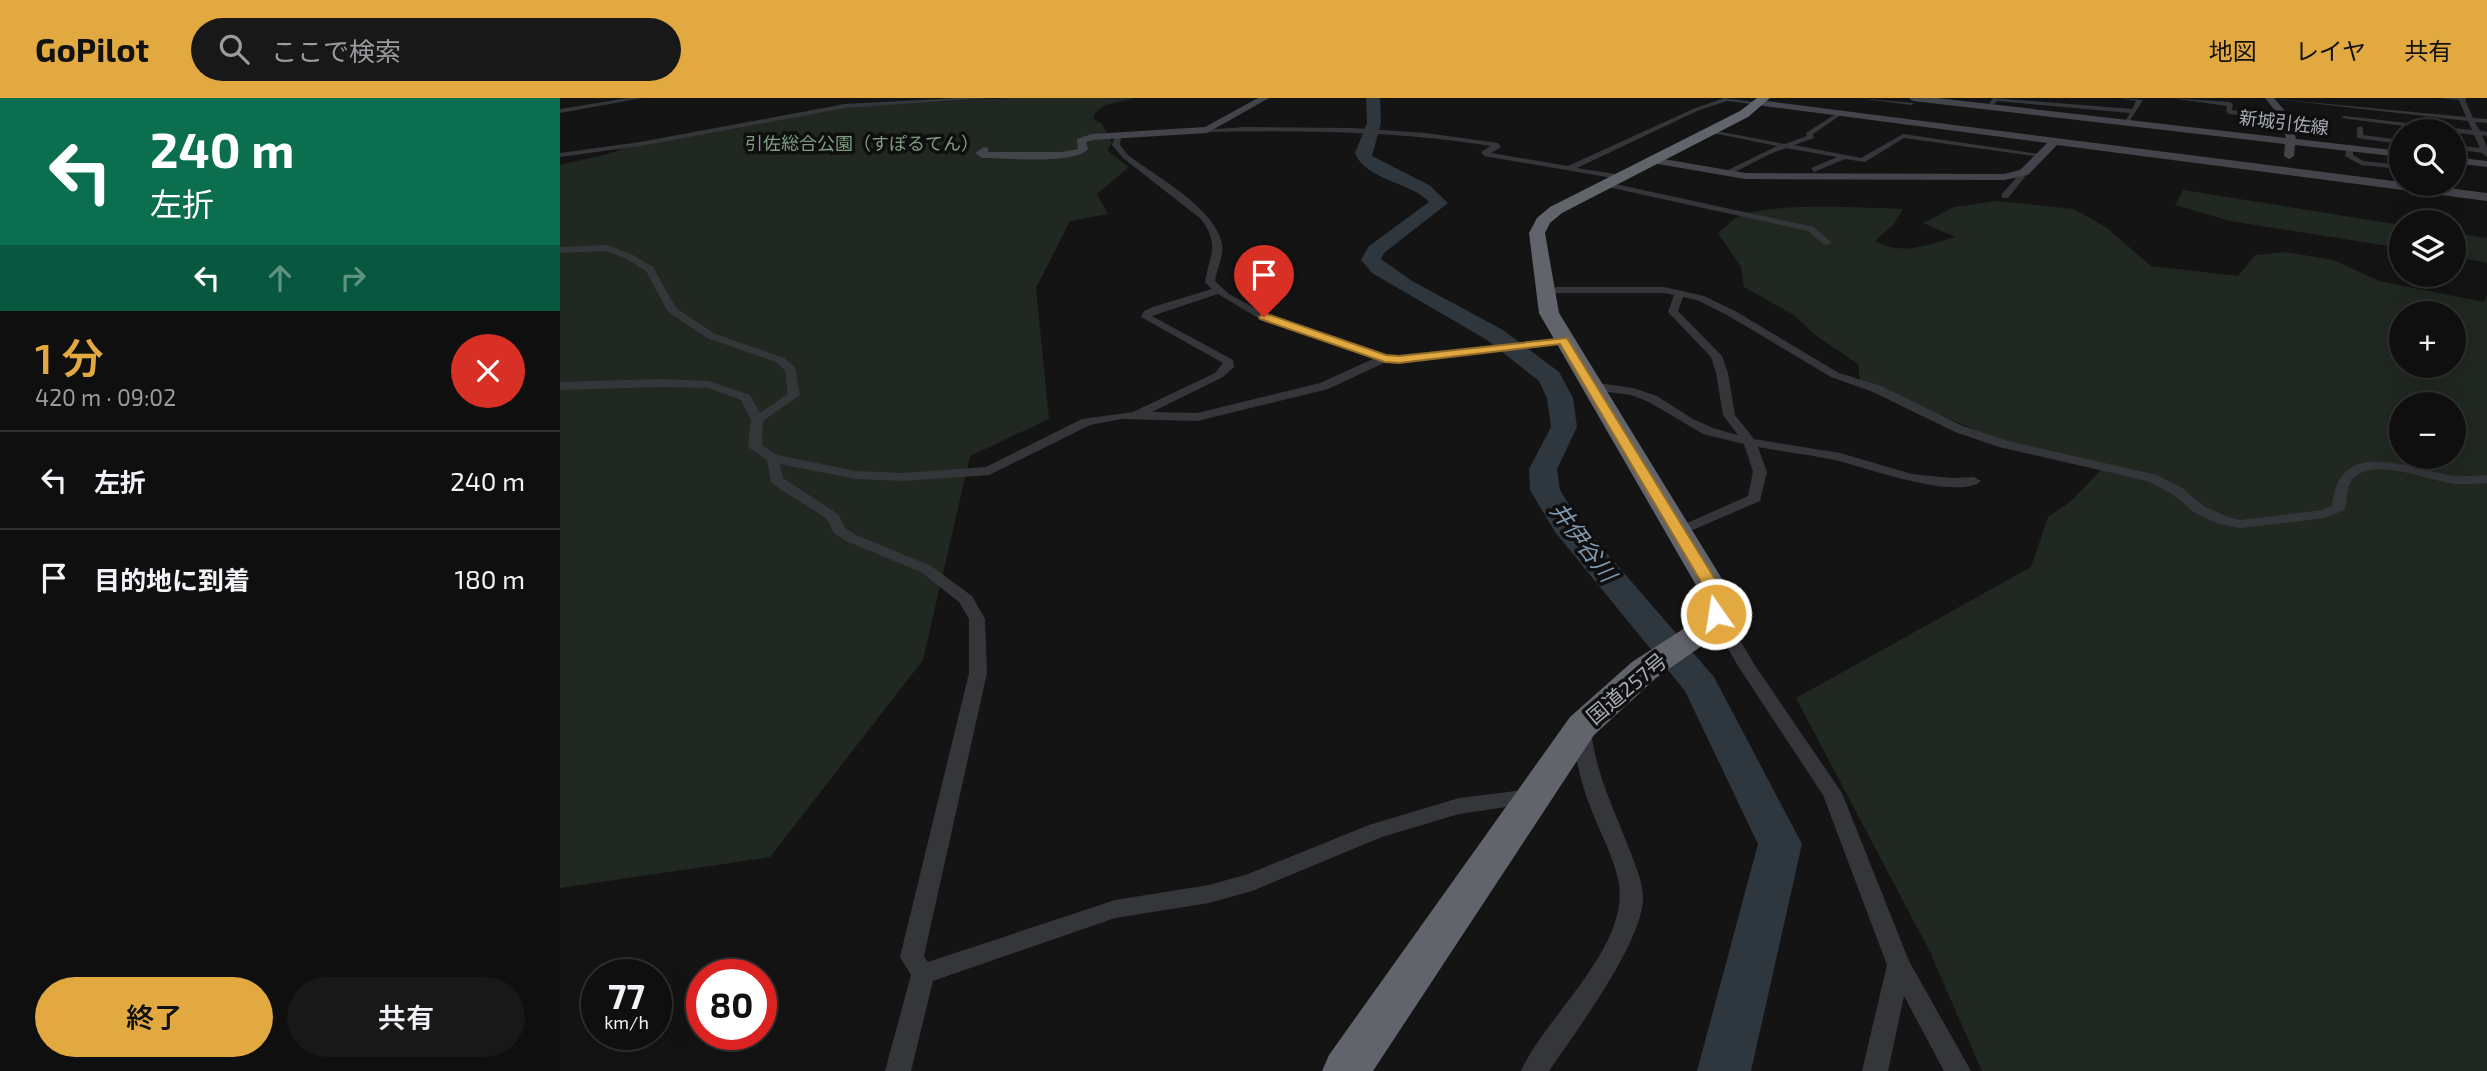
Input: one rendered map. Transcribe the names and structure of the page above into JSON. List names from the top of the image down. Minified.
{"streets":{"highway":["国道257号"],"street":["新城引佐線"]},"water":["井伊谷川"],"parks":["引佐総合公園（すぽるてん）"],"page":{"header":"GoPilot","search":"ここで検索","nav":["地図","レイヤ","共有"],"turn":["240 m","左折"],"map_buttons":["+","−"],"heading":["1 分","420 m · 09:02"],"list":[{"name":"左折","value":"240 m"},{"name":"目的地に到着","value":"180 m"}],"speed":"77 km/h","limit":"80","buttons":["終了","共有"]}}
